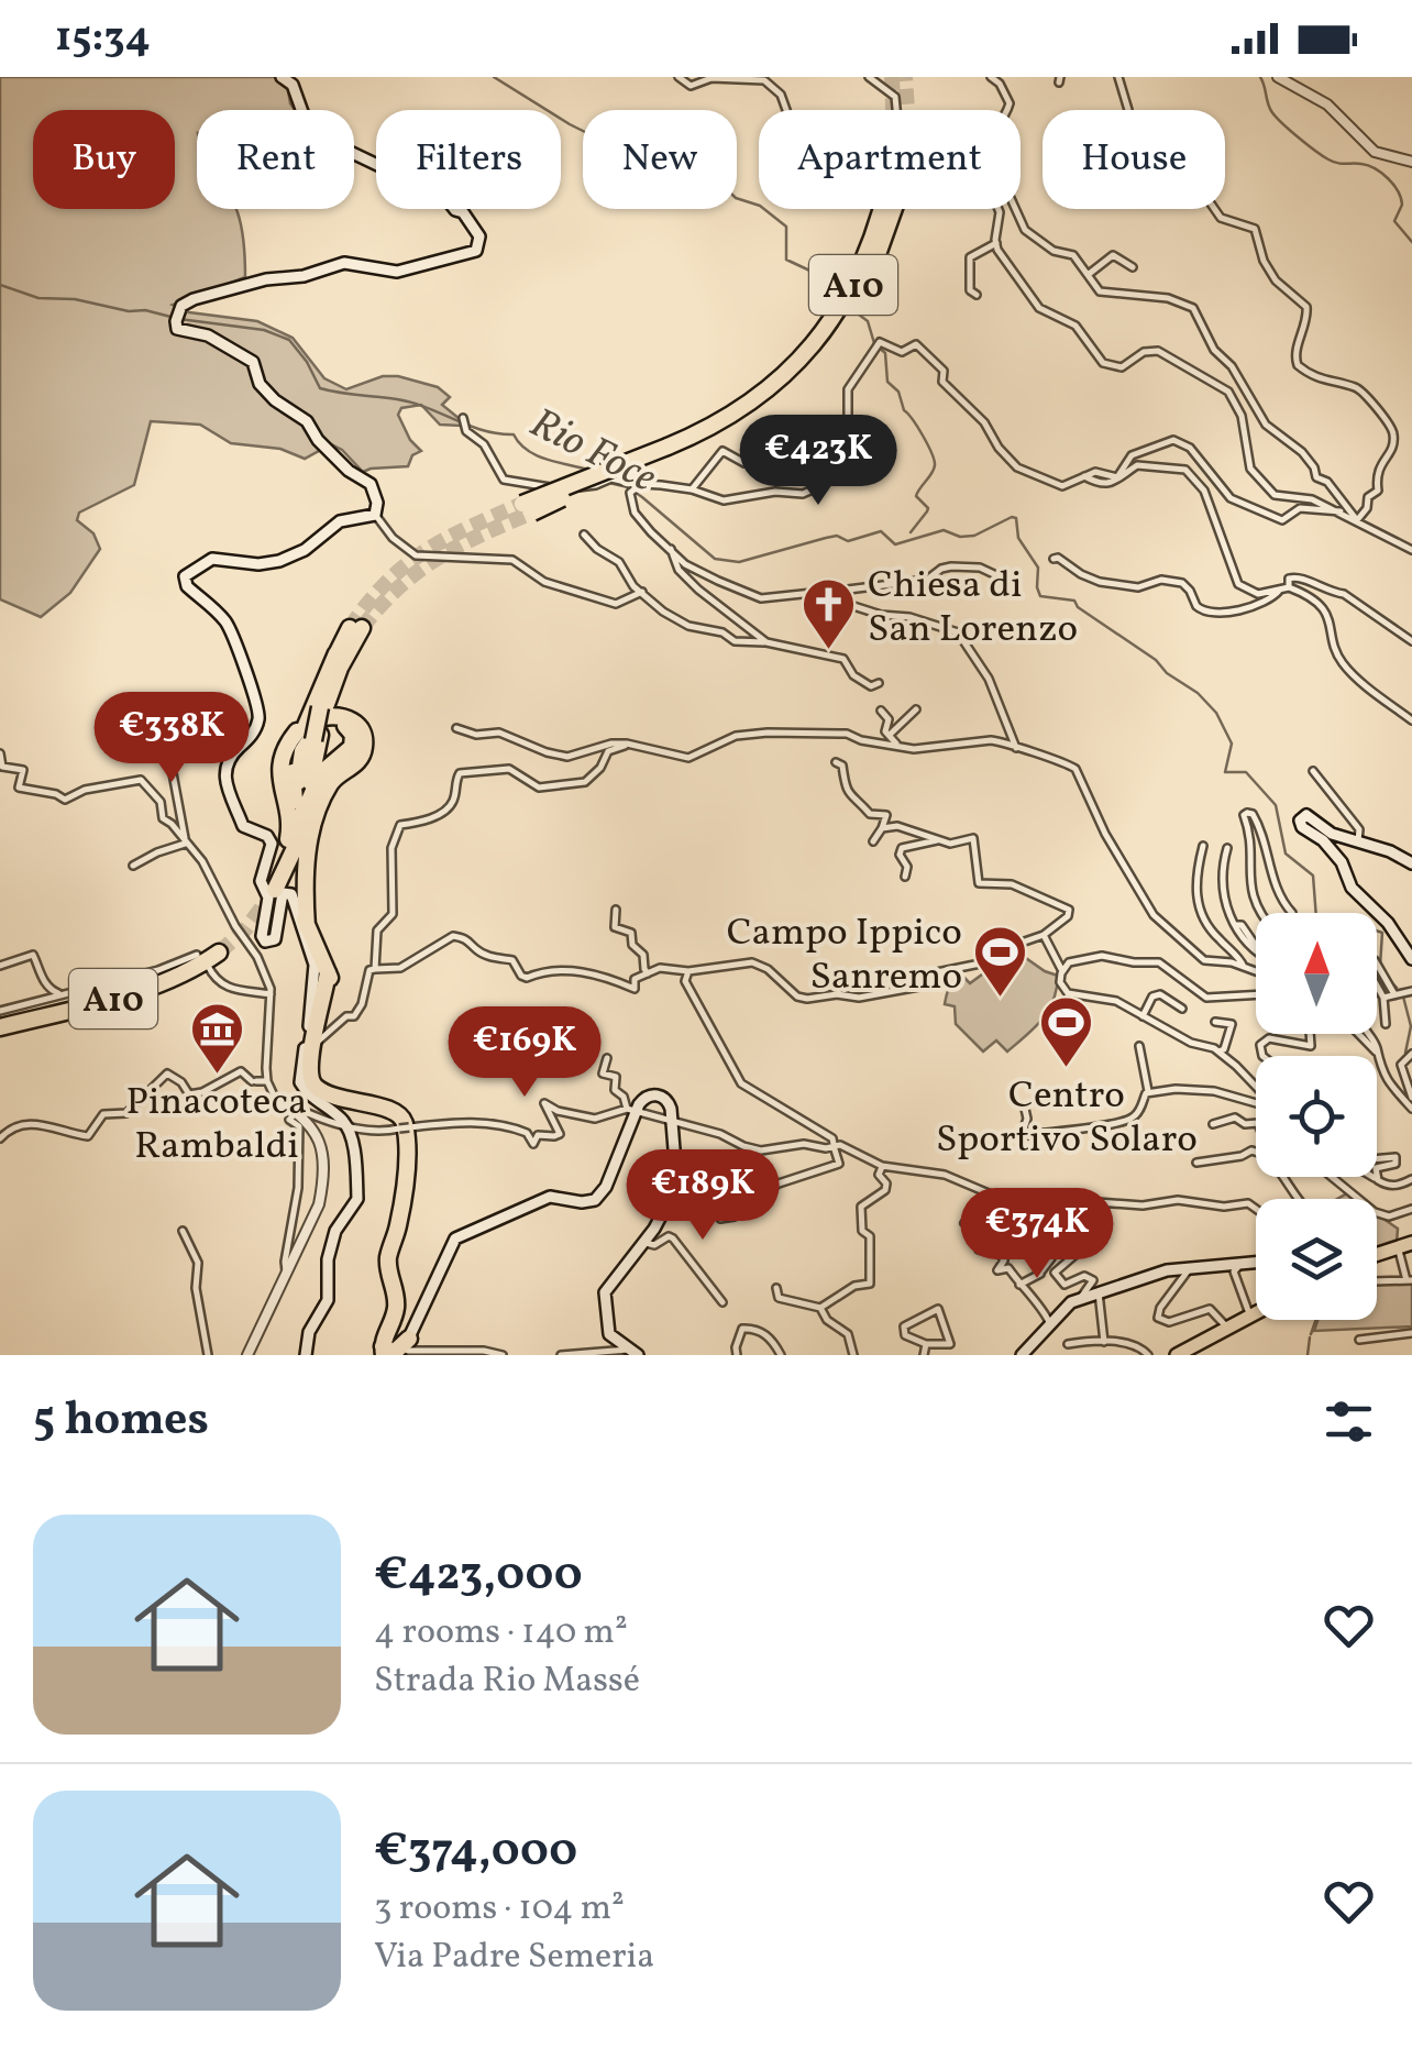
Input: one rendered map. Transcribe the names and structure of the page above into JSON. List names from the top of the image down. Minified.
{"streets":{"highway":["A10"]},"water":["Rio Foce"],"places":{"church":["Chiesa di San Lorenzo"],"sports":["Campo Ippico Sanremo","Centro Sportivo Solaro"],"museum":["Pinacoteca Rambaldi"]},"north":"top","page":{"status":"15:34","chip":["Buy","Rent","Filters","New","Apartment","House"],"price":["€423K","€338K","€169K","€189K","€374K"],"heading":"5 homes","list":[{"name":"€423,000","note":"4 rooms · 140 m² · Strada Rio Massé"},{"name":"€374,000","note":"3 rooms · 104 m² · Via Padre Semeria"}]}}
